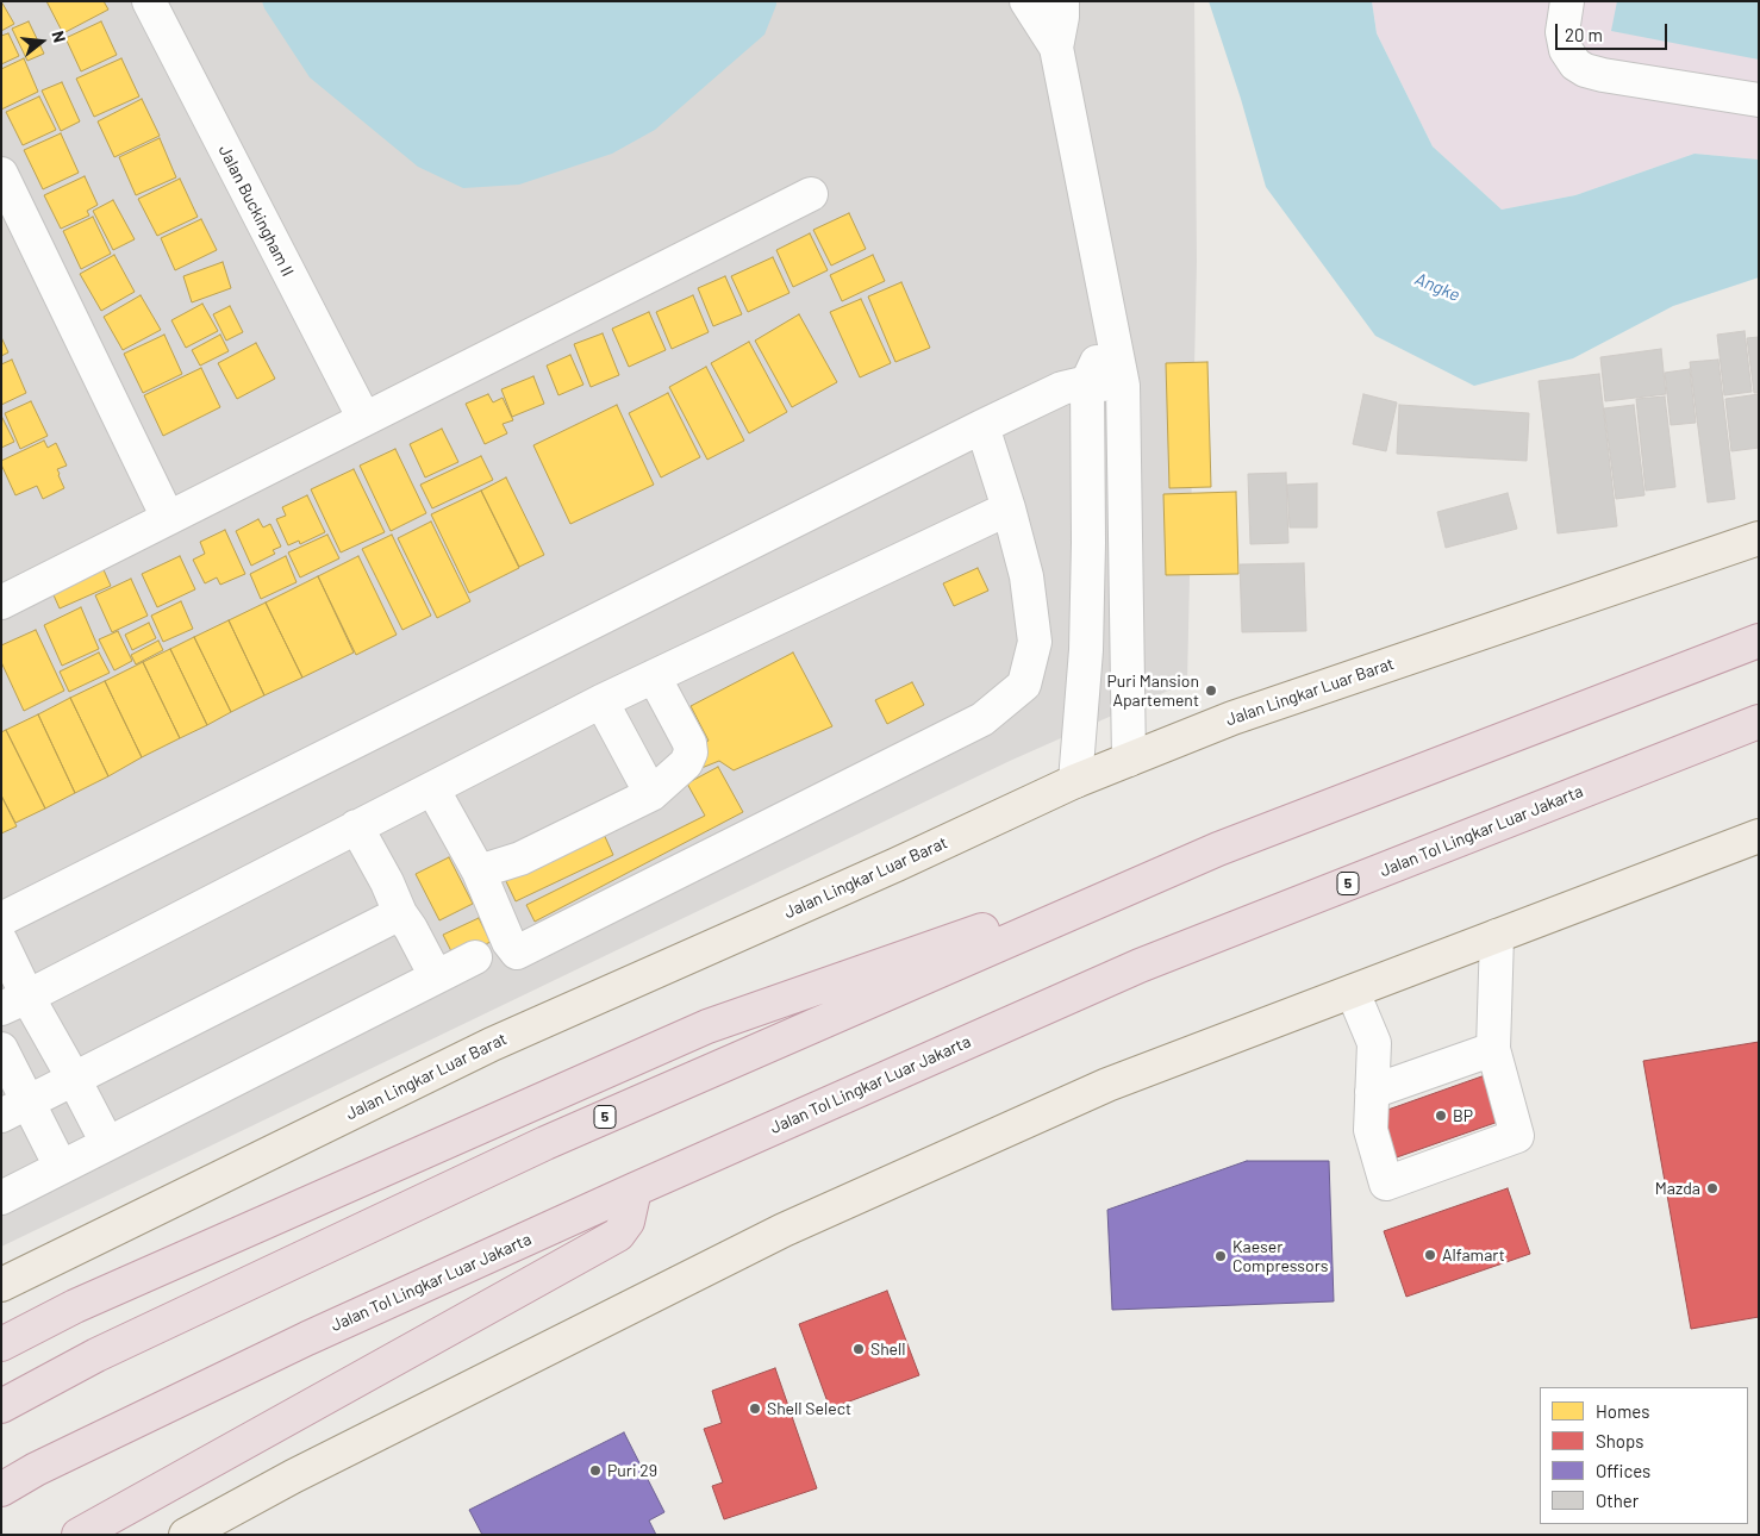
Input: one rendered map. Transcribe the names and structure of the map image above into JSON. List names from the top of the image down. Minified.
{"streets":{"highway":["Jalan Tol Lingkar Luar Jakarta","5"],"main road":["Jalan Lingkar Luar Barat"],"street":["Jalan Buckingham II"]},"water":["Angke"],"places":["Puri Mansion Apartement","BP","Mazda","Alfamart","Kaeser Compressors","Shell","Shell Select","Puri 29"],"legend":["Homes","Shops","Offices","Other"],"scale_bar":"20 m","north":"right"}
